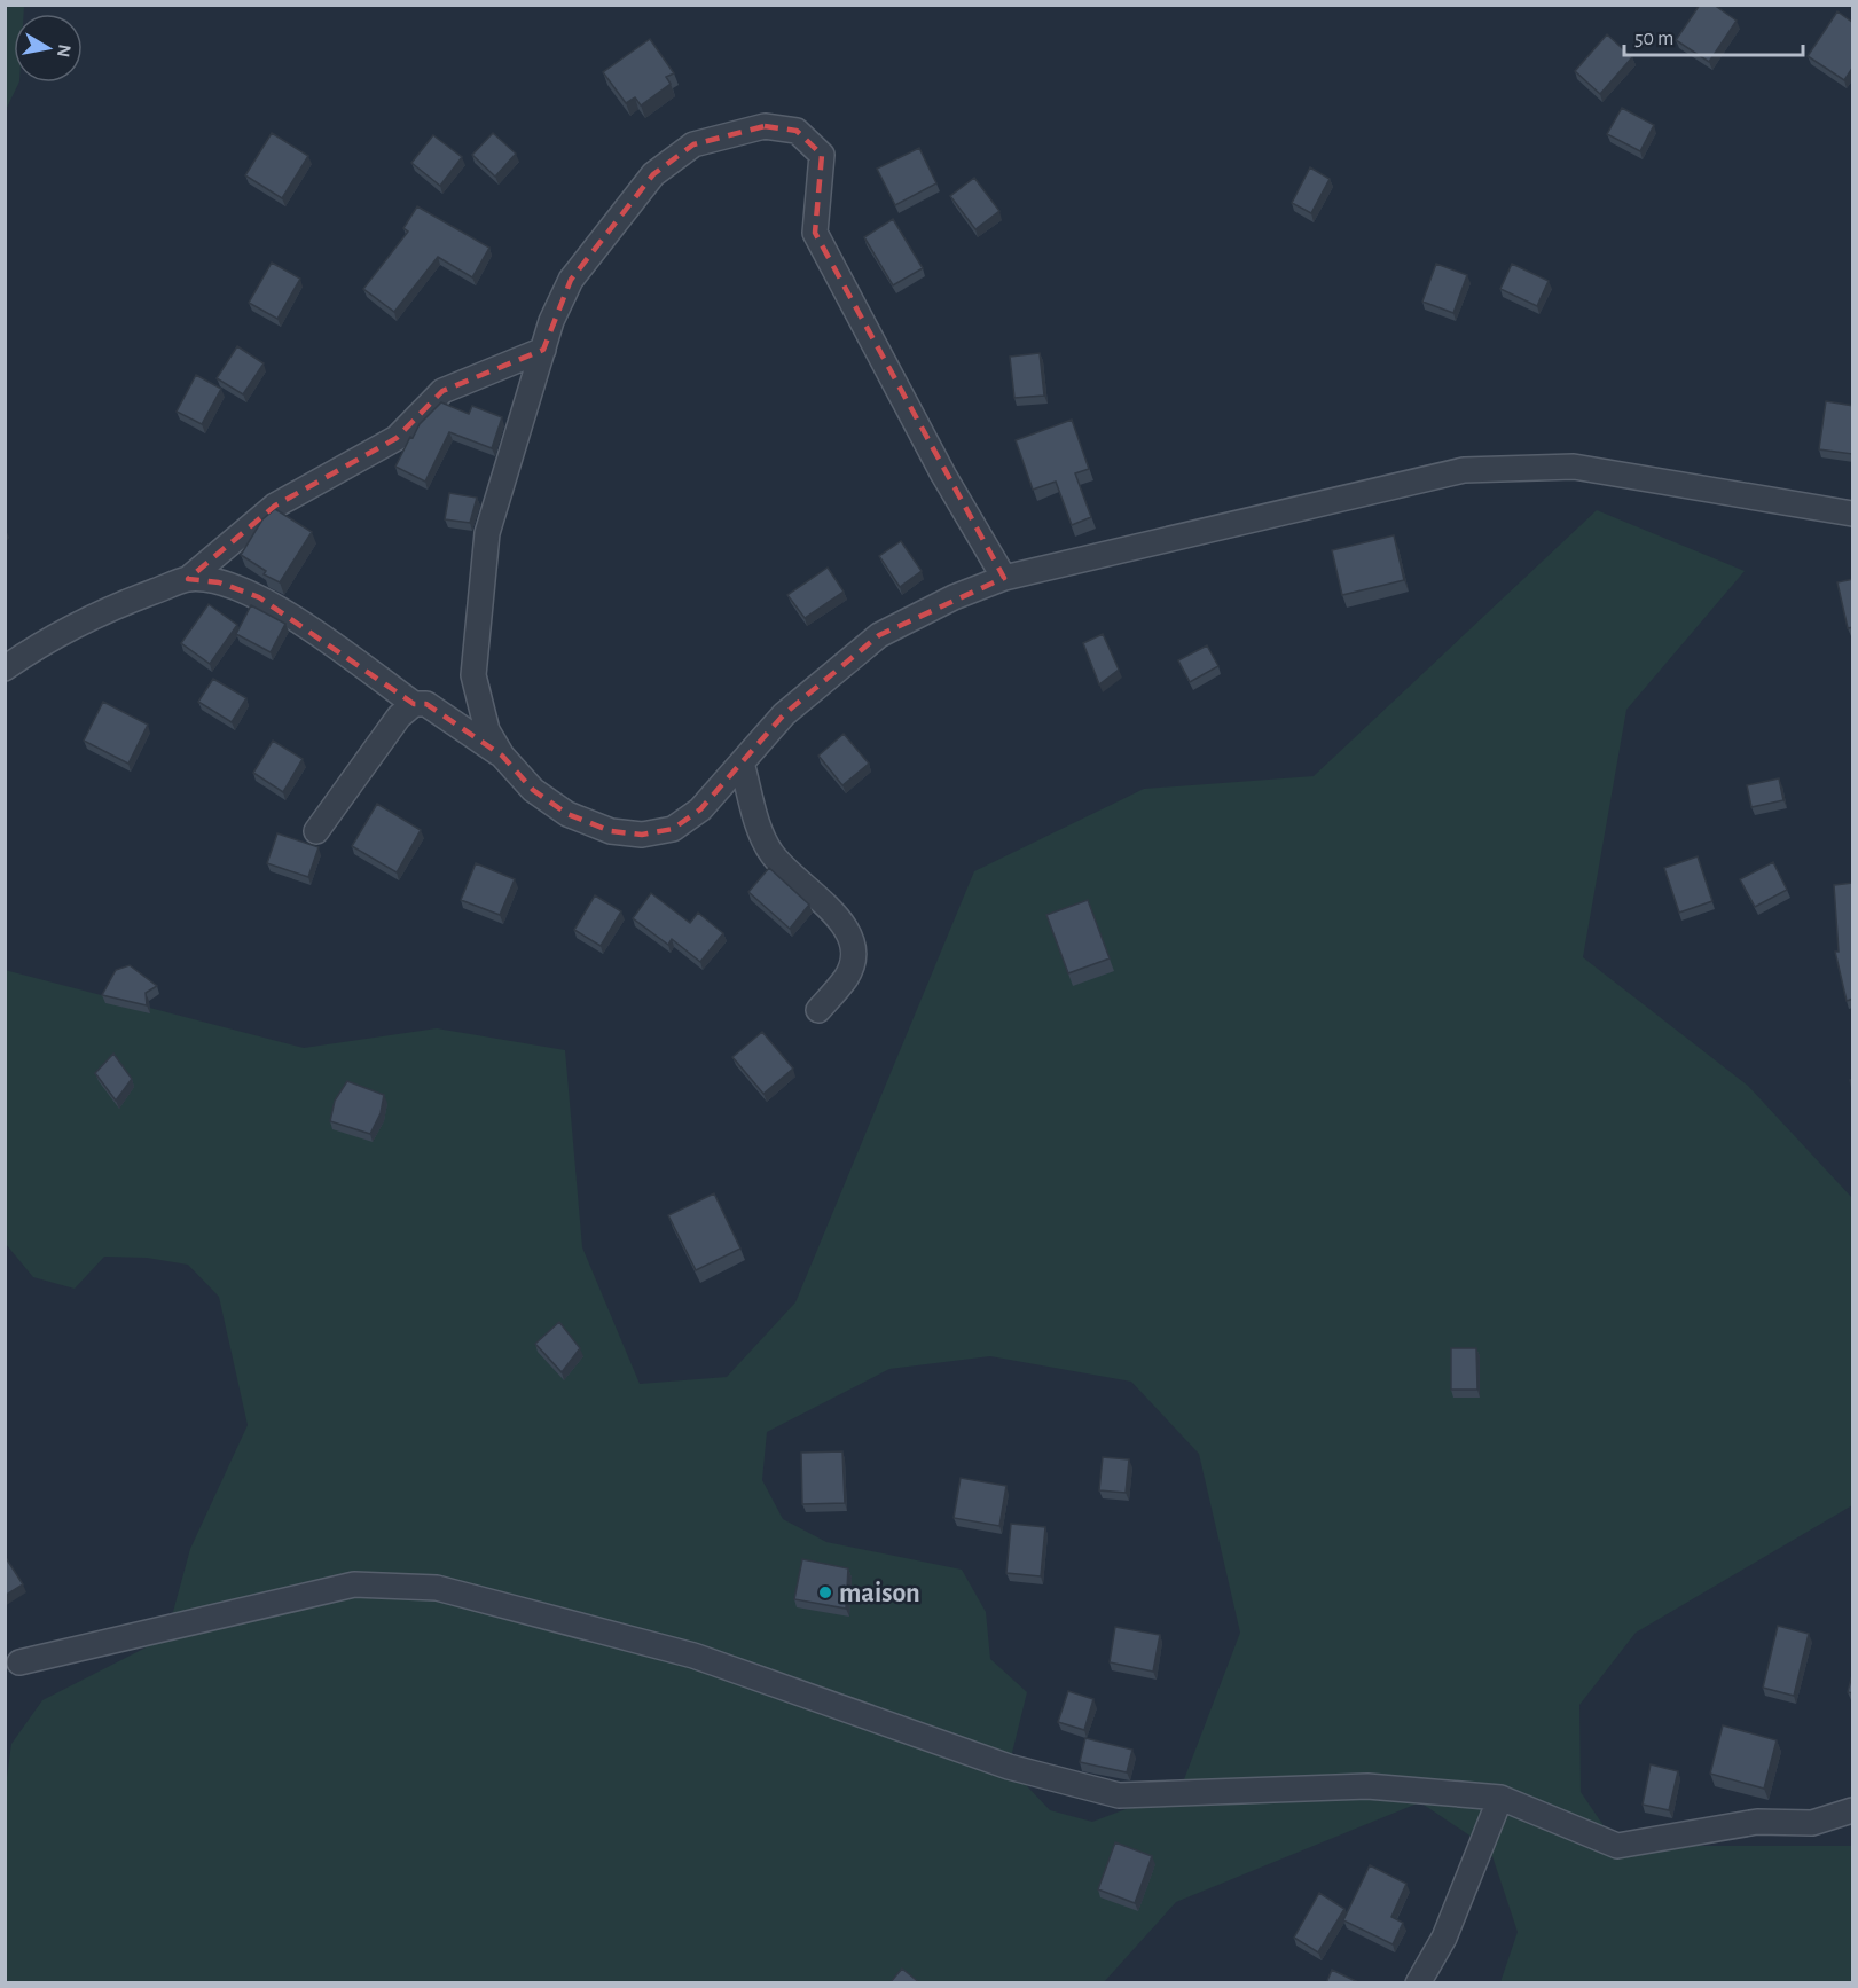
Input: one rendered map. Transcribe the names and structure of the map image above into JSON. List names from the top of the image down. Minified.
{"places":["maison"],"scale_bar":"50 m","north":"right"}
